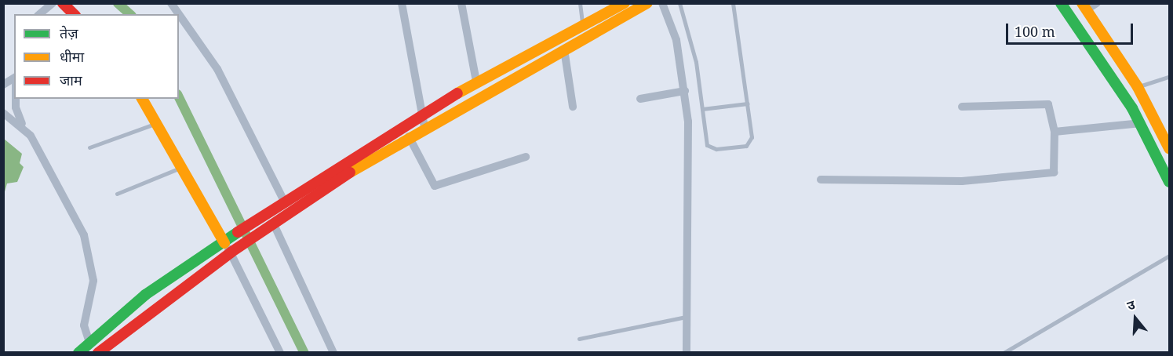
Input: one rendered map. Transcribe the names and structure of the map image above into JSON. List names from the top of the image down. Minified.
{"legend":["तेज़","धीमा","जाम"],"scale_bar":"100 m","north":"top"}
